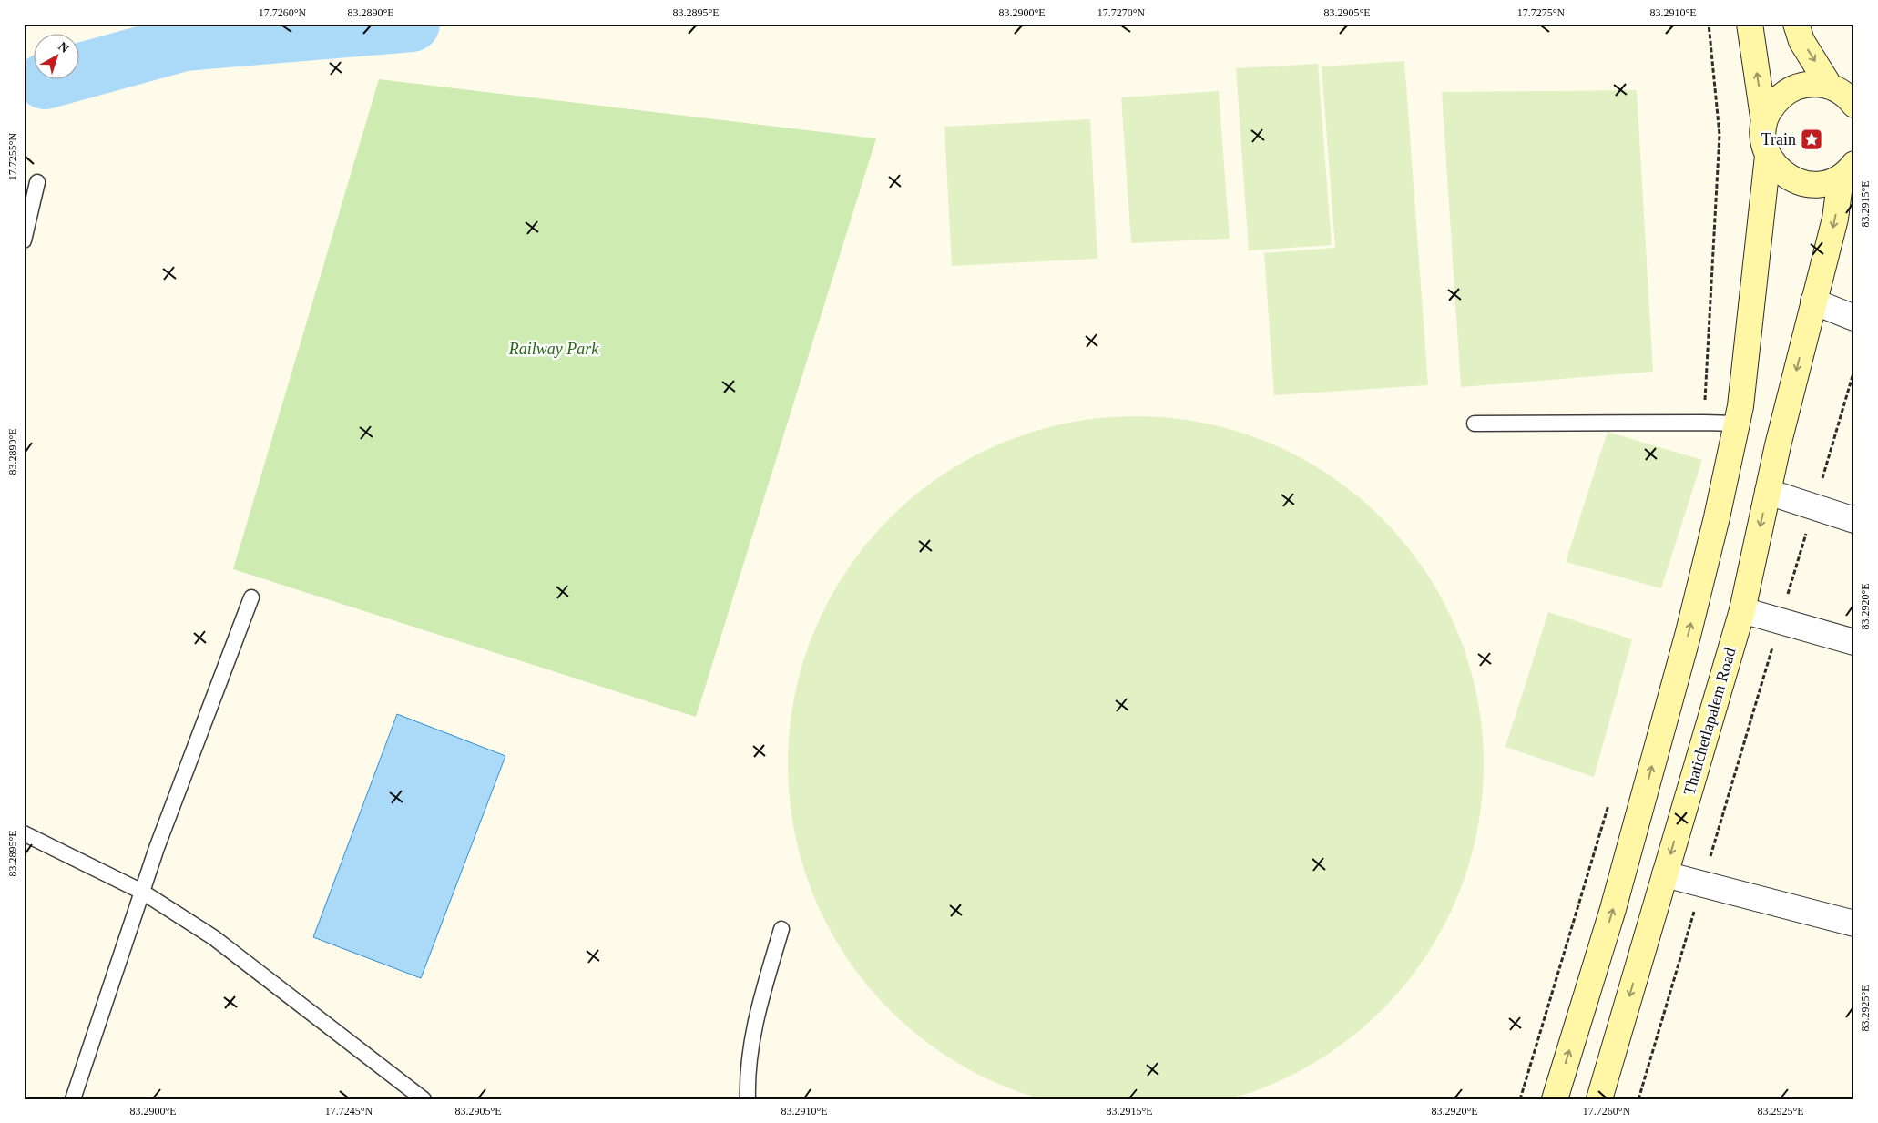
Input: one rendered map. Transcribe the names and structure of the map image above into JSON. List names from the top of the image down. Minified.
{"streets":{"main road":["Thatichetlapalem Road"]},"parks":["Railway Park"],"places":{"place":["Train"]},"north":"top right","coordinates":["17.7260°N","83.2890°E","83.2895°E","83.2900°E","17.7270°N","83.2905°E","17.7275°N","83.2910°E","17.7255°N","83.2915°E","83.2920°E","83.2925°E","17.7245°N"]}
